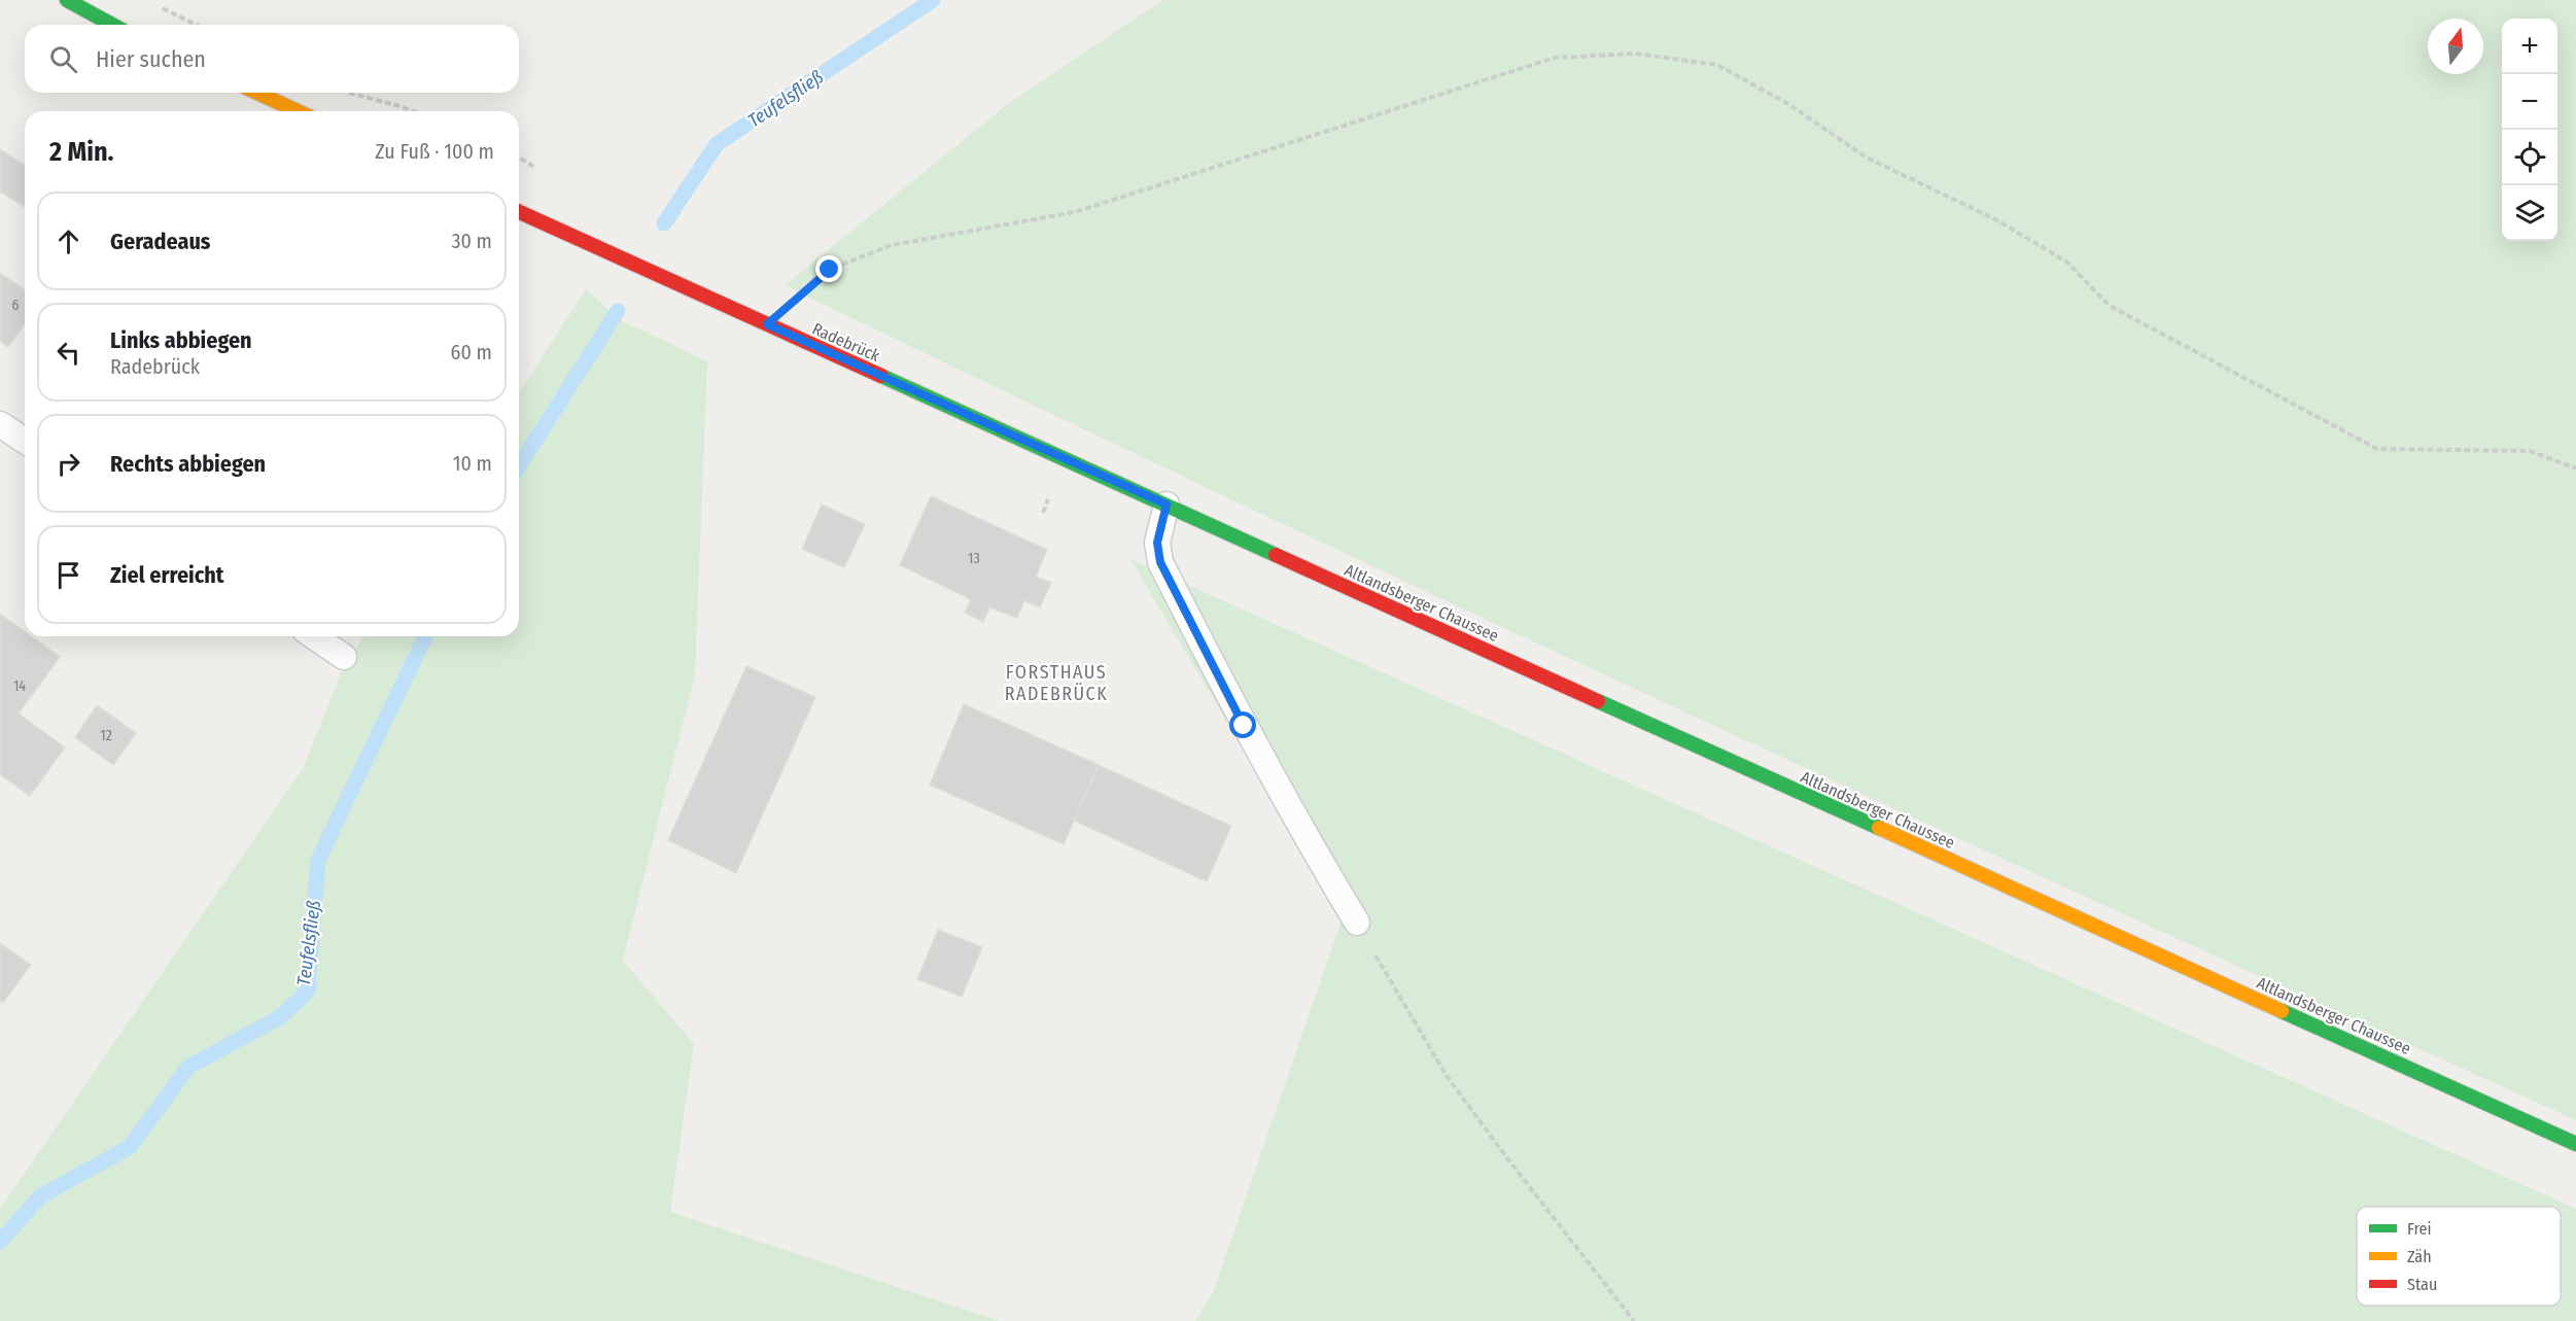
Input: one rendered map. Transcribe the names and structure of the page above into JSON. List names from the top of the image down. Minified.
{"streets":{"main road":["Radebrück","Altlandsberger Chaussee"]},"crossings":[["Radebrück","Altlandsberger Chaussee"]],"districts":["FORSTHAUS RADEBRÜCK"],"water":["Teufelsfließ"],"house_numbers":["6","13","14","12"],"legend":["Frei","Zäh","Stau"],"north":"top","page":{"map_buttons":["+","−"],"search":"Hier suchen","heading":["2 Min.","Zu Fuß · 100 m"],"list":[["Geradeaus","30 m"],["Links abbiegen","Radebrück","60 m"],["Rechts abbiegen","10 m"],"Ziel erreicht"]}}
